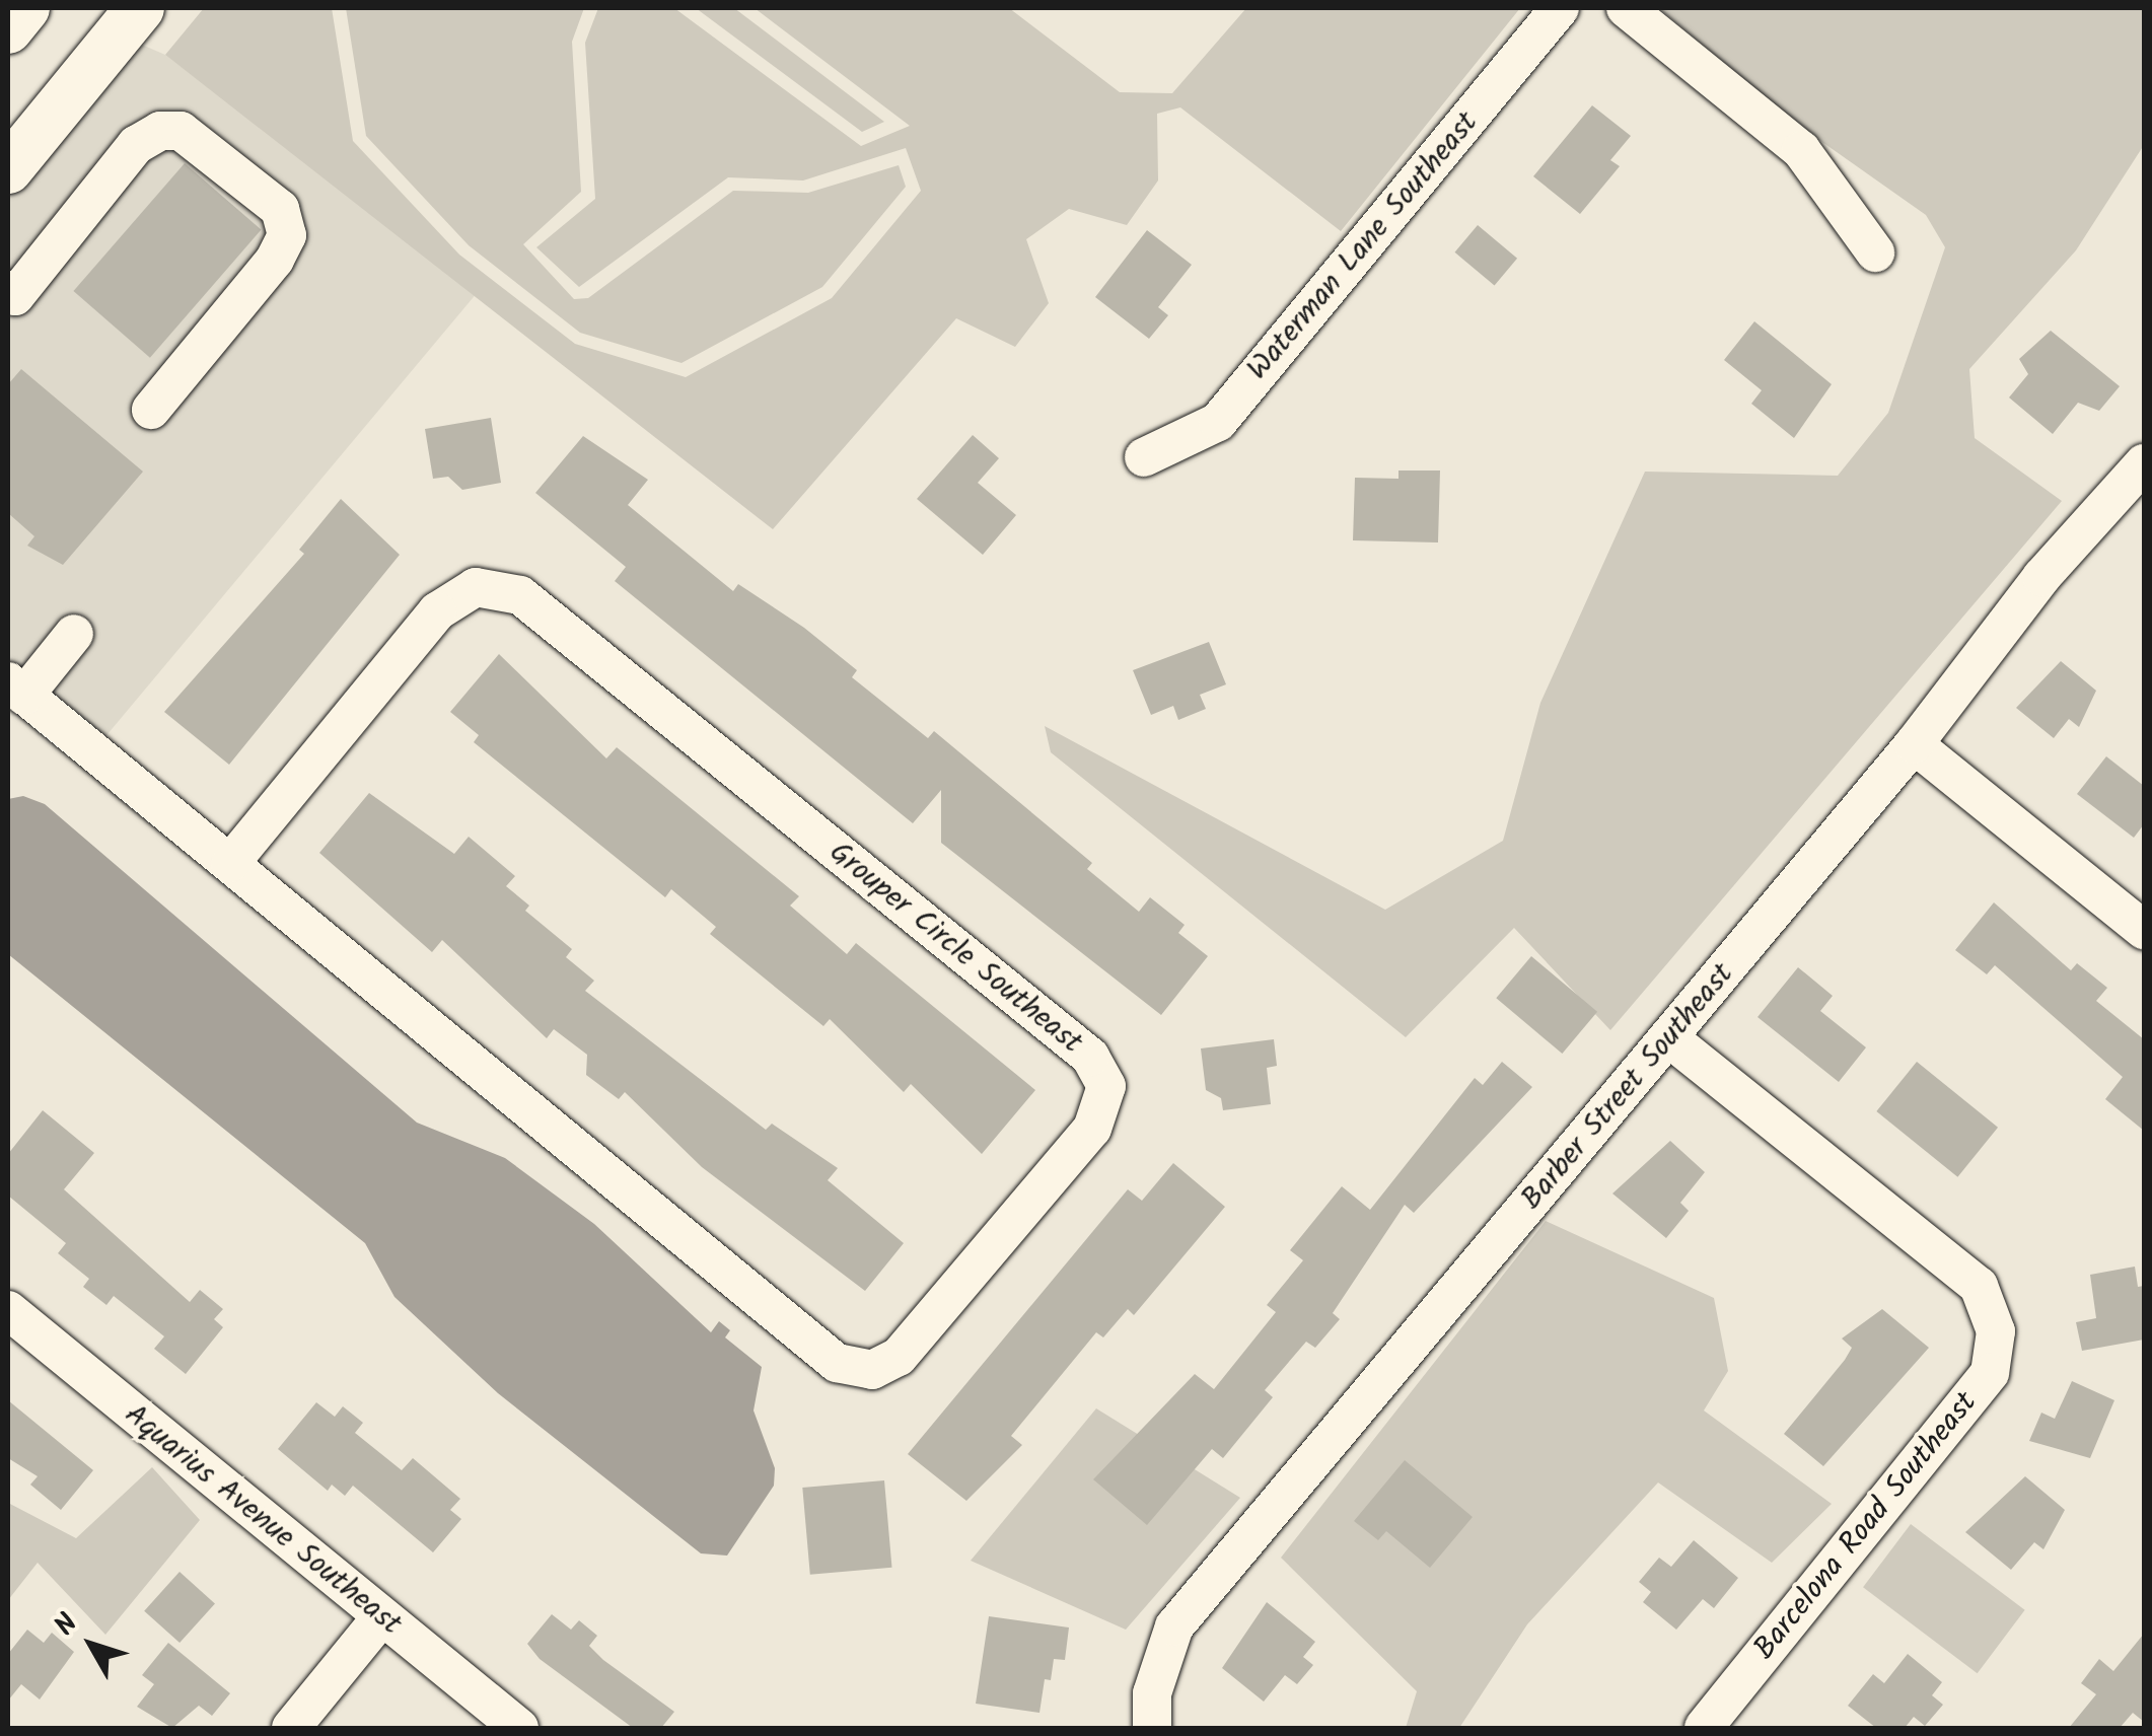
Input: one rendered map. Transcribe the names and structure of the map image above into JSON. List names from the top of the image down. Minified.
{"streets":{"street":["Waterman Lane Southeast","Grouper Circle Southeast","Barber Street Southeast","Aquarius Avenue Southeast","Barcelona Road Southeast"]},"crossings":[["Barber Street Southeast","Barcelona Road Southeast"]],"north":"top left"}
